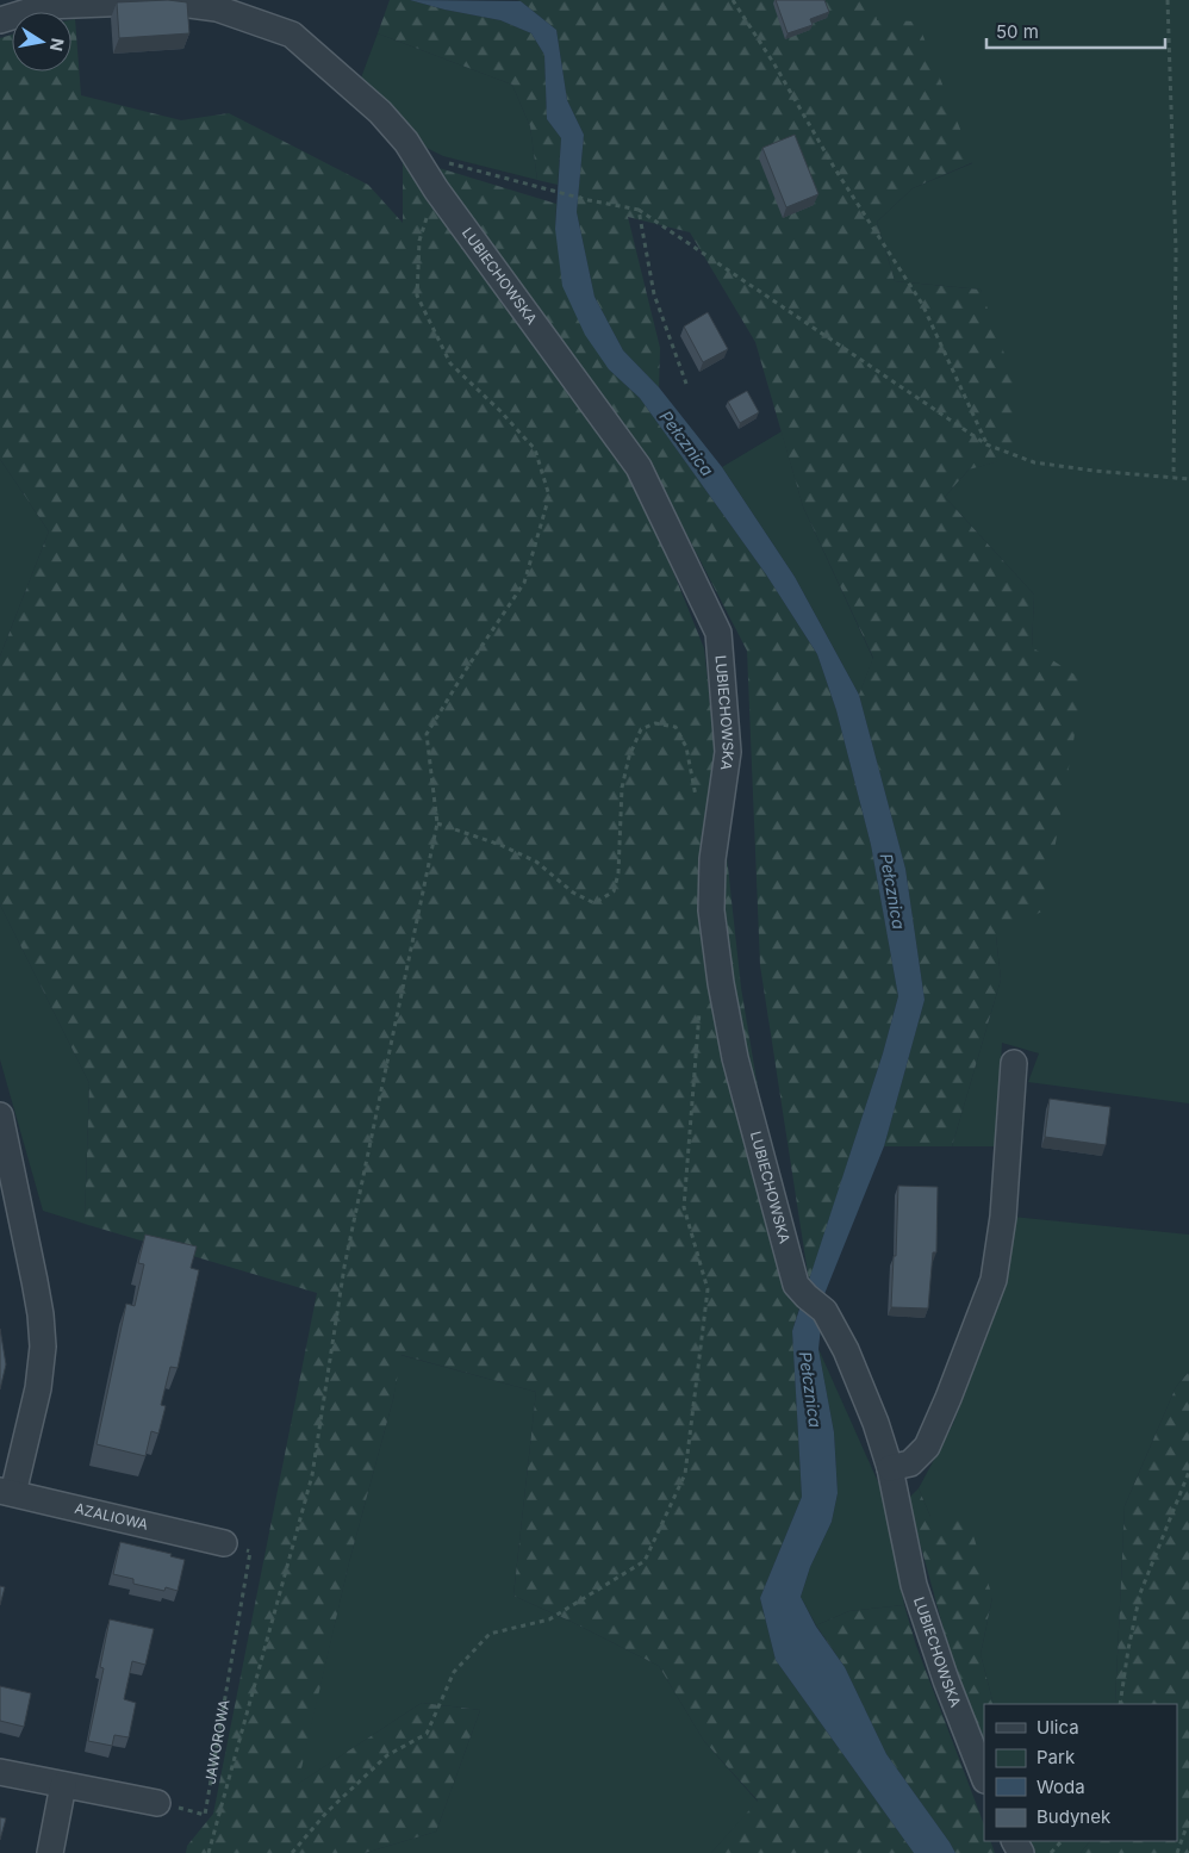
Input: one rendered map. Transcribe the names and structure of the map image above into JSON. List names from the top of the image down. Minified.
{"streets":{"street":["LUBIECHOWSKA","AZALIOWA"],"path":["JAWOROWA"]},"crossings":[["AZALIOWA","JAWOROWA"]],"water":["Pełcznica"],"legend":["Ulica","Park","Woda","Budynek"],"scale_bar":"50 m","north":"right"}
